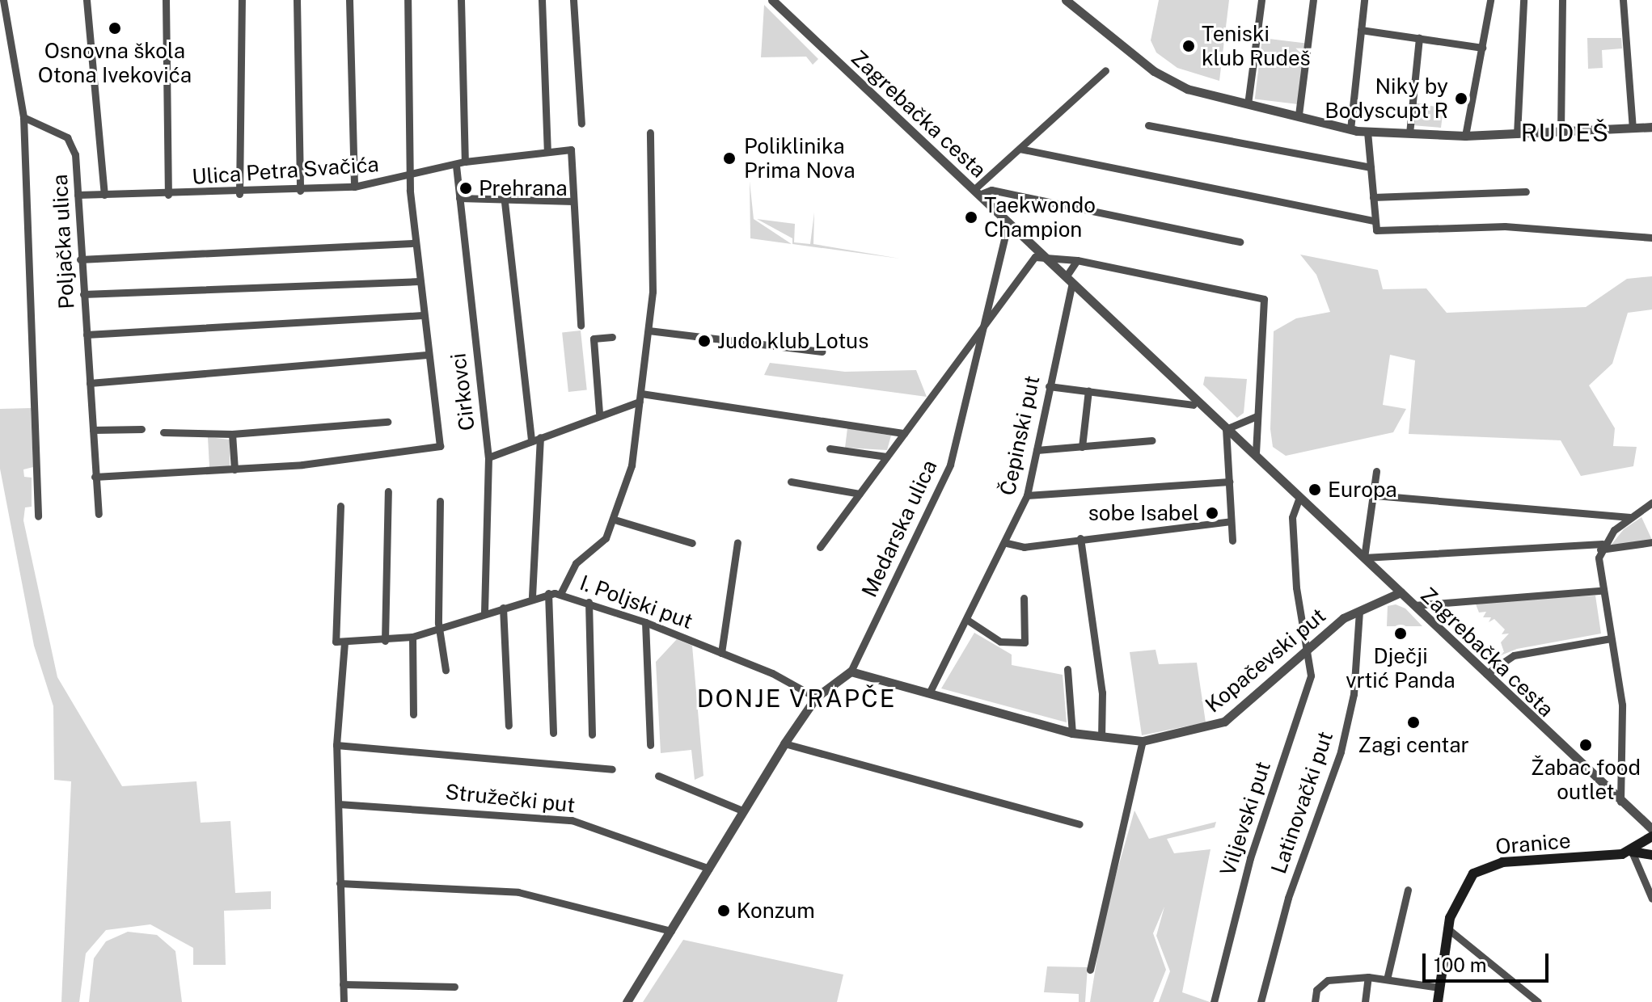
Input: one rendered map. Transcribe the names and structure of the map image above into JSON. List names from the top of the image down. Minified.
{"streets":{"main road":["Oranice"],"street":["Zagrebačka cesta","Ulica Petra Svačića","Poljačka ulica","Cirkovci","Čepinski put","Medarska ulica","I. Poljski put","Kopačevski put","Stružečki put","Latinovački put","Viljevski put"]},"crossings":[["Zagrebačka cesta","Čepinski put"],["Zagrebačka cesta","Medarska ulica"],["Zagrebačka cesta","Kopačevski put"],["Ulica Petra Svačića","Poljačka ulica"],["Ulica Petra Svačića","Cirkovci"],["Cirkovci","I. Poljski put"],["Čepinski put","Kopačevski put"],["Medarska ulica","I. Poljski put"],["Medarska ulica","Kopačevski put"],["Medarska ulica","Stružečki put"],["Kopačevski put","Latinovački put"],["Kopačevski put","Viljevski put"]],"districts":["RUDEŠ","DONJE VRAPČE"],"places":["Osnovna škola Otona Ivekovića","Teniski klub Rudeš","Niky by Bodyscupt R","Poliklinika Prima Nova","Prehrana","Taekwondo Champion","Judo klub Lotus","Europa","sobe Isabel","Dječji vrtić Panda","Zagi centar","Žabac food outlet","Konzum"],"scale_bar":"100 m"}
